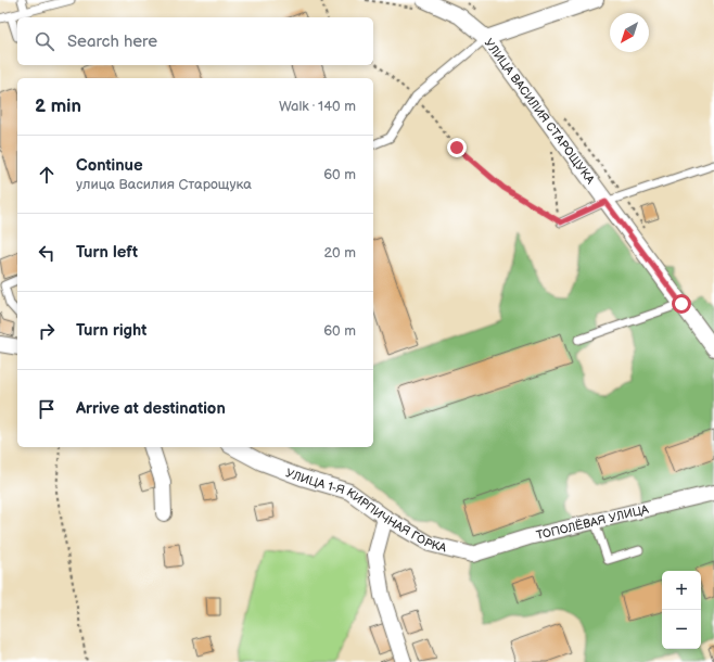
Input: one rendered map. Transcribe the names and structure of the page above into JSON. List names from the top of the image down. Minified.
{"streets":{"street":["УЛИЦА ВАСИЛИЯ СТАРОЩУКА","УЛИЦА 1-Я КИРПИЧНАЯ ГОРКА","ТОПОЛЁВАЯ УЛИЦА"]},"crossings":[["УЛИЦА 1-Я КИРПИЧНАЯ ГОРКА","ТОПОЛЁВАЯ УЛИЦА"]],"north":"bottom left","page":{"search":"Search here","heading":["2 min","Walk · 140 m"],"list":[["Continue","улица Василия Старощука","60 m"],["Turn left","20 m"],["Turn right","60 m"],"Arrive at destination"],"map_buttons":["+","−"]}}
